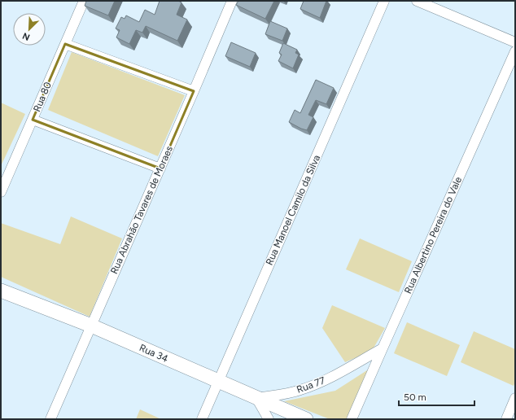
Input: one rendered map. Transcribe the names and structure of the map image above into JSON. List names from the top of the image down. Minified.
{"streets":{"street":["Rua 80","Rua Abrahão Tavares de Moraes","Rua Manoel Camilo da Silva","Rua Albertino Pereira do Vale","Rua 34","Rua 77"]},"crossings":[["Rua Abrahão Tavares de Moraes","Rua 34"],["Rua Manoel Camilo da Silva","Rua 34"],["Rua Albertino Pereira do Vale","Rua 77"],["Rua 34","Rua 77"]],"scale_bar":"50 m","north":"bottom left"}
